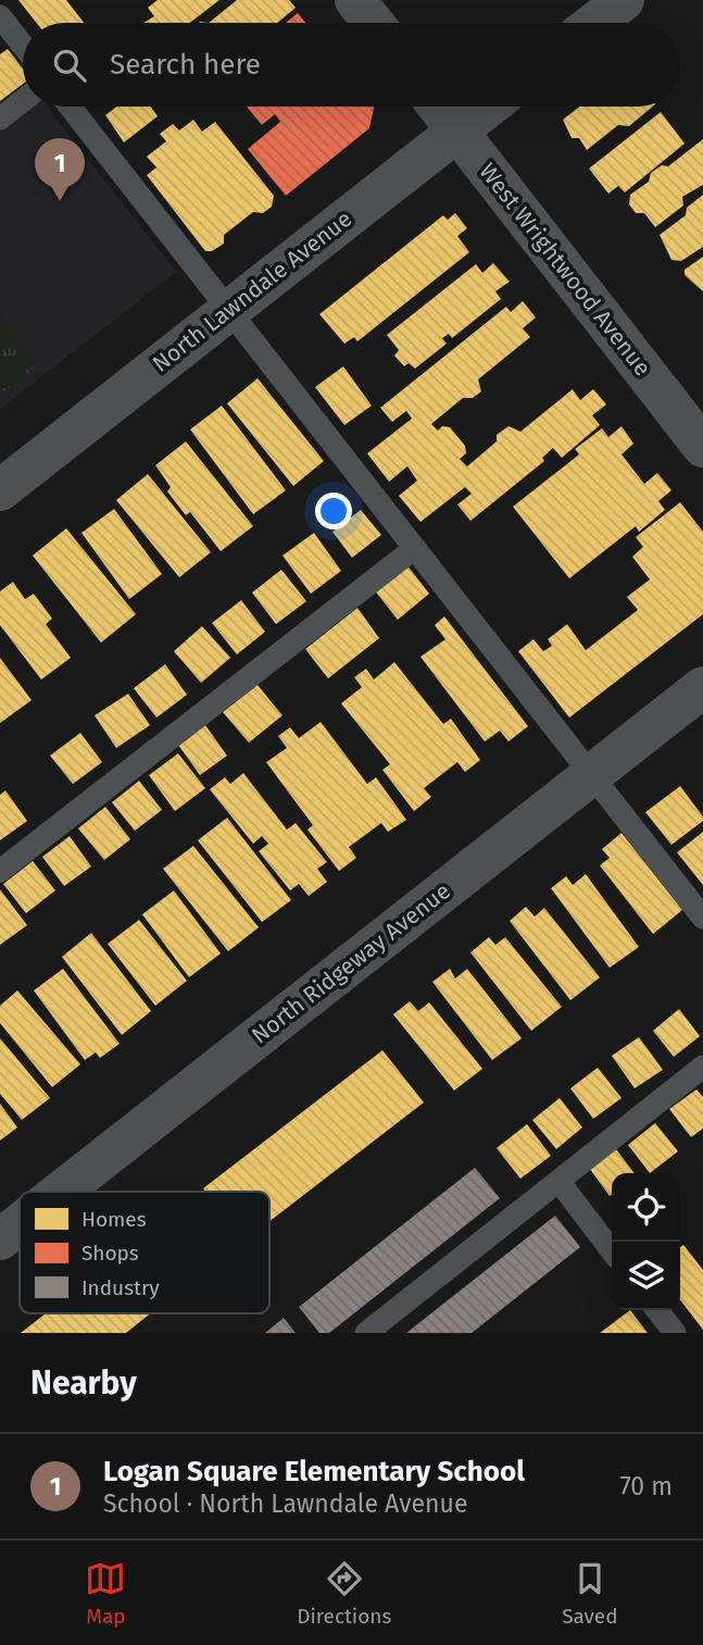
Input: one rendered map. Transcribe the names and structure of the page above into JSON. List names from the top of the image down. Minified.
{"streets":{"street":["West Wrightwood Avenue","North Lawndale Avenue","North Ridgeway Avenue"]},"crossings":[["West Wrightwood Avenue","North Lawndale Avenue"]],"legend":["Homes","Shops","Industry"],"page":{"search":"Search here","pins":"1","heading":"Nearby","list":[{"mark":"1","name":"Logan Square Elementary School","note":"School · North Lawndale Avenue","value":"70 m"}],"nav":["Map","Directions","Saved"]}}
